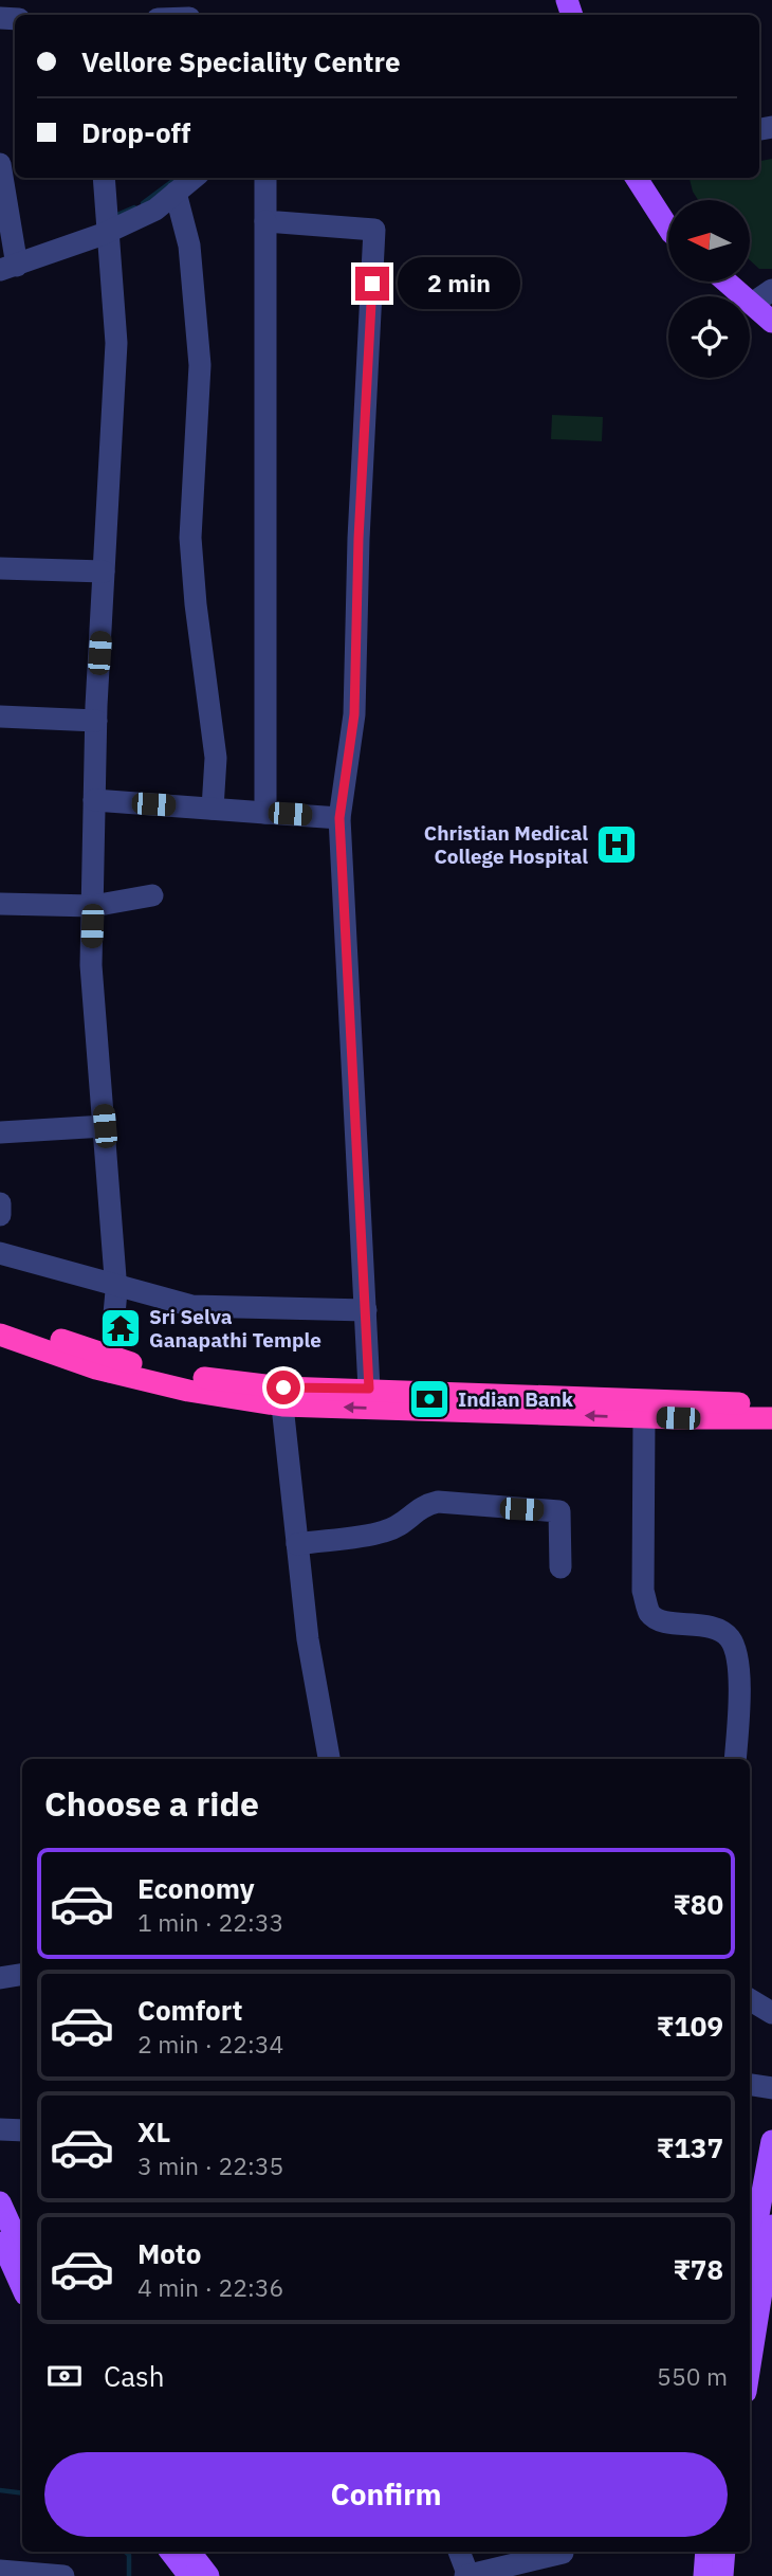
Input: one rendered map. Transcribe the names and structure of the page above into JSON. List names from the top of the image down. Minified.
{"places":{"hospital":["Christian Medical College Hospital"],"temple":["Sri Selva Ganapathi Temple"],"bank":["Indian Bank"]},"north":"left","page":{"banner":["Vellore Speciality Centre","Drop-off"],"bubble":"2 min","heading":"Choose a ride","list":[{"name":"Economy","note":"1 min · 22:33","value":"₹80"},{"name":"Comfort","note":"2 min · 22:34","value":"₹109"},{"name":"XL","note":"3 min · 22:35","value":"₹137"},{"name":"Moto","note":"4 min · 22:36","value":"₹78"}],"pay":["Cash","550 m"],"buttons":"Confirm"}}
